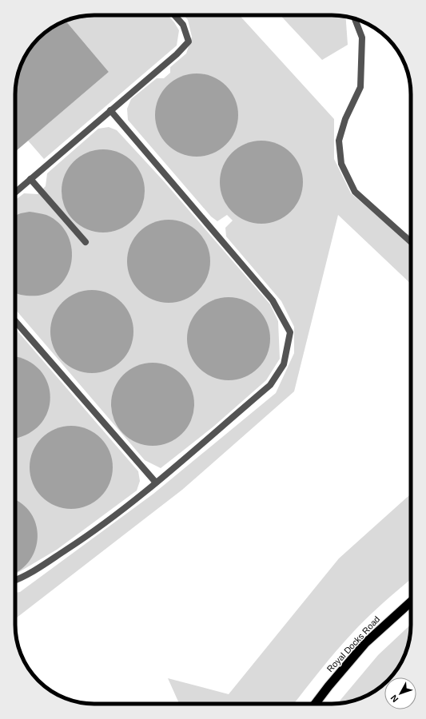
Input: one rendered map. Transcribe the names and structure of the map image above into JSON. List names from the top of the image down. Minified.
{"streets":{"highway":["Royal Docks Road"]},"north":"bottom left"}
